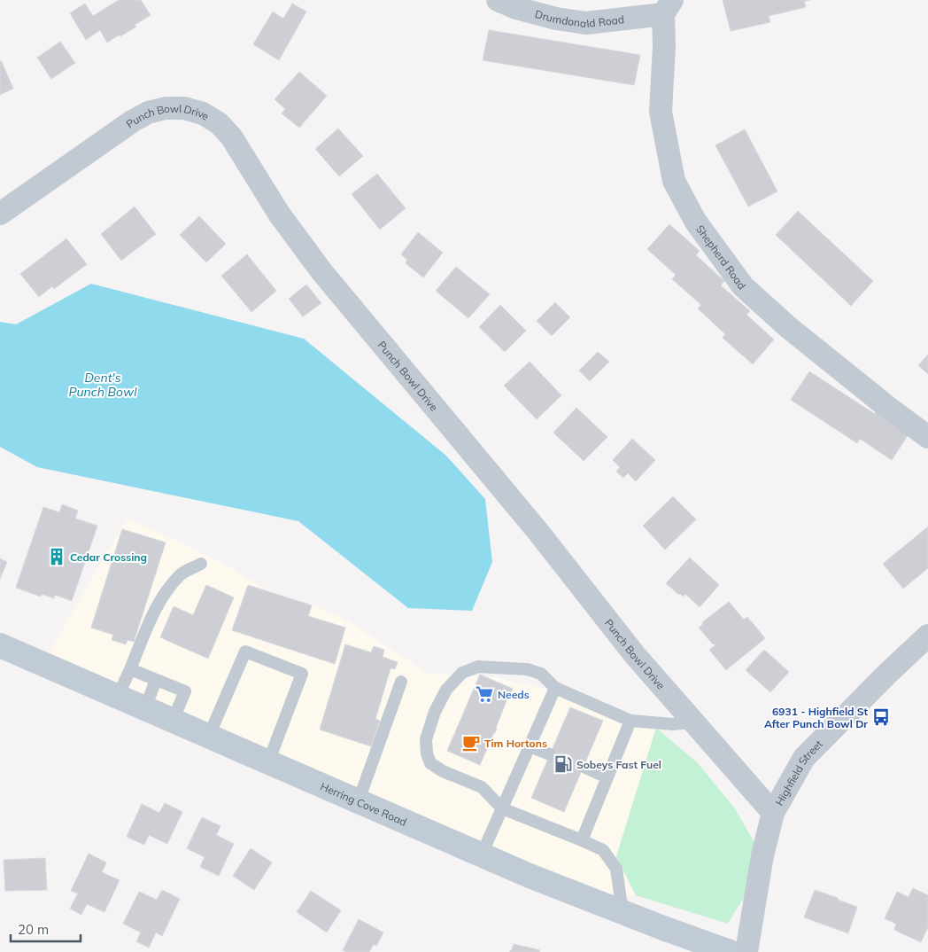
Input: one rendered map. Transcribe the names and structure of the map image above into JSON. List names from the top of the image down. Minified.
{"streets":{"main road":["Herring Cove Road"],"street":["Drumdonald Road","Punch Bowl Drive","Shepherd Road","Highfield Street"]},"crossings":[["Drumdonald Road","Shepherd Road"],["Punch Bowl Drive","Highfield Street"]],"water":["Dent's Punch Bowl"],"places":{"building":["Cedar Crossing"],"supermarket":["Needs"],"bus stop":["6931 - Highfield St After Punch Bowl Dr"],"cafe":["Tim Hortons"],"fuel station":["Sobeys Fast Fuel"]},"scale_bar":"20 m"}
